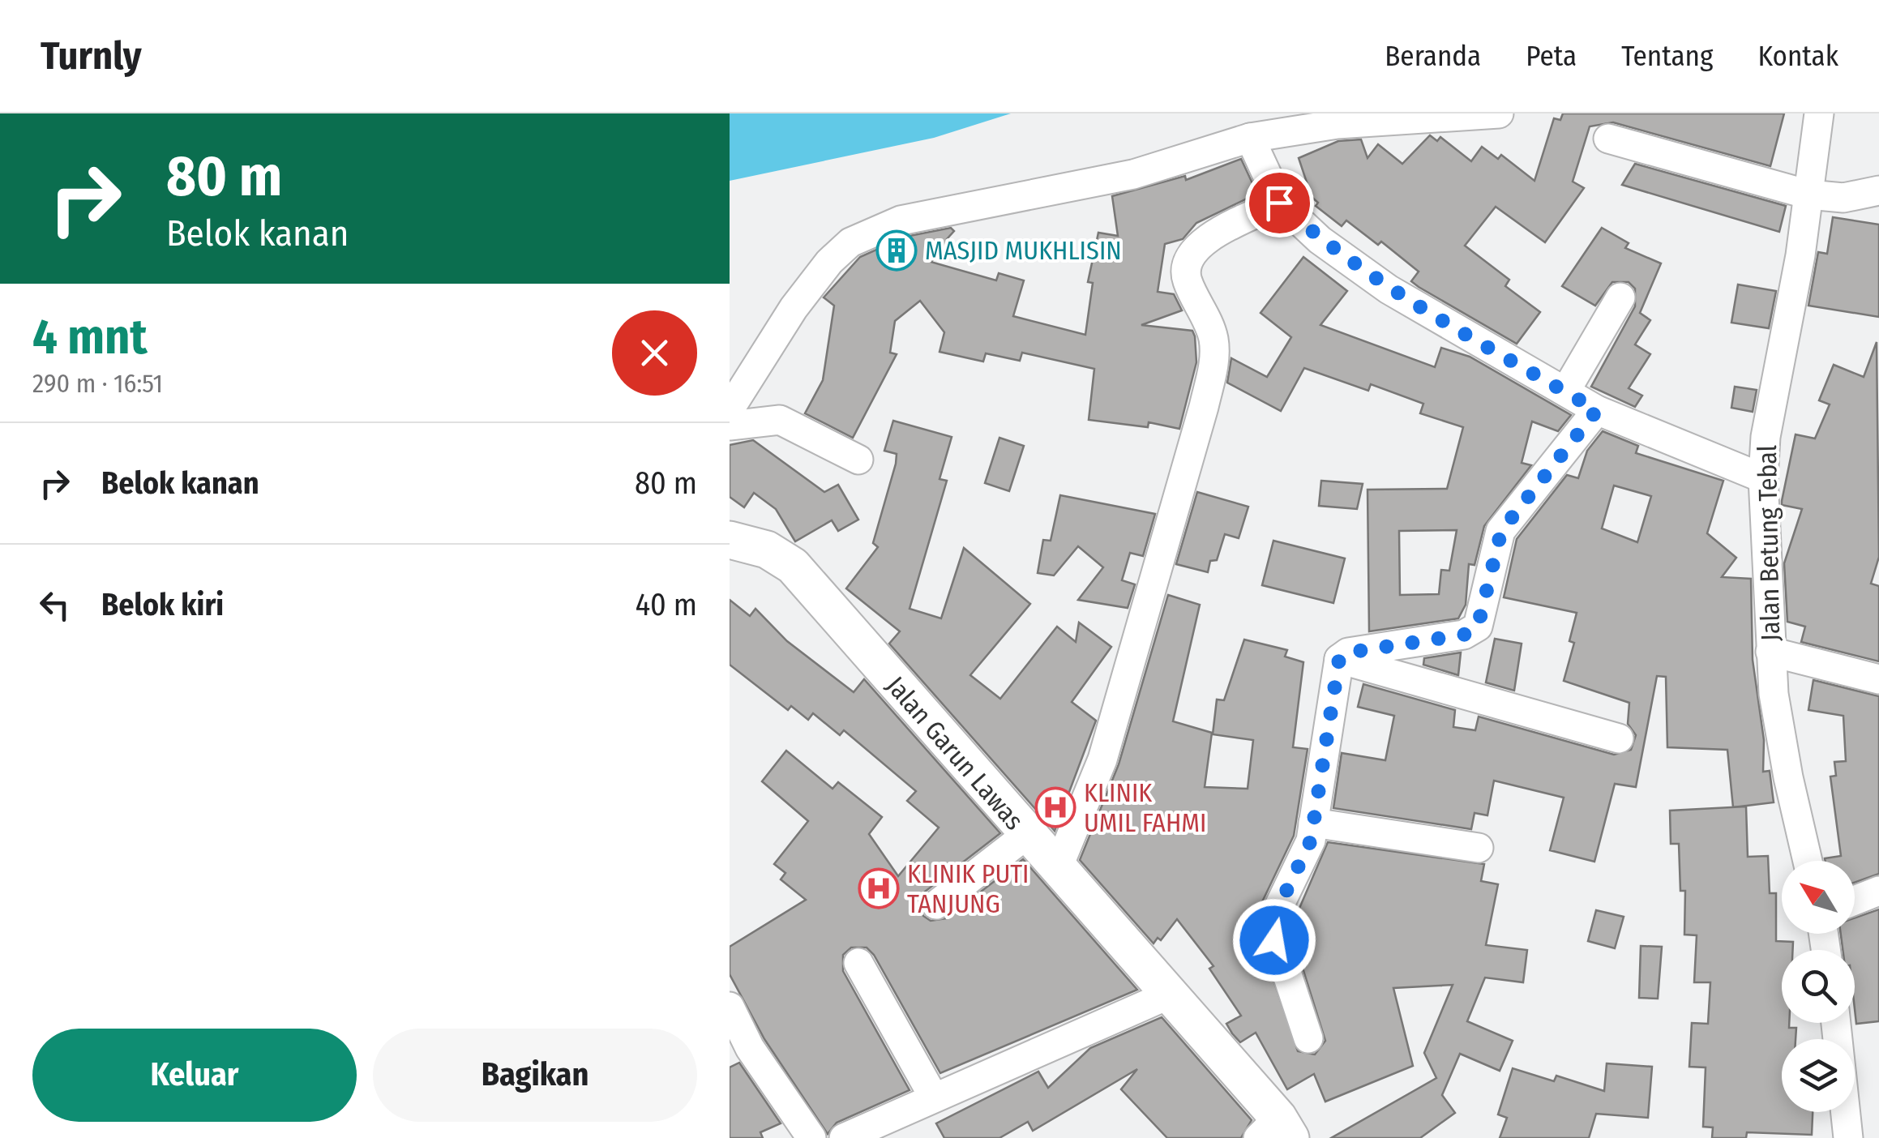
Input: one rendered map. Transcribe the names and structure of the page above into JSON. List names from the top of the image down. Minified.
{"streets":{"main road":["Jalan Garun Lawas"],"street":["Jalan Betung Tebal"]},"places":{"building":["MASJID MUKHLISIN"],"hospital":["KLINIK UMIL FAHMI","KLINIK PUTI TANJUNG"]},"north":"top left","page":{"header":"Turnly","nav":["Beranda","Peta","Tentang","Kontak"],"turn":["80 m","Belok kanan"],"heading":["4 mnt","290 m · 16:51"],"list":[{"name":"Belok kanan","value":"80 m"},{"name":"Belok kiri","value":"40 m"}],"buttons":["Keluar","Bagikan"]}}
